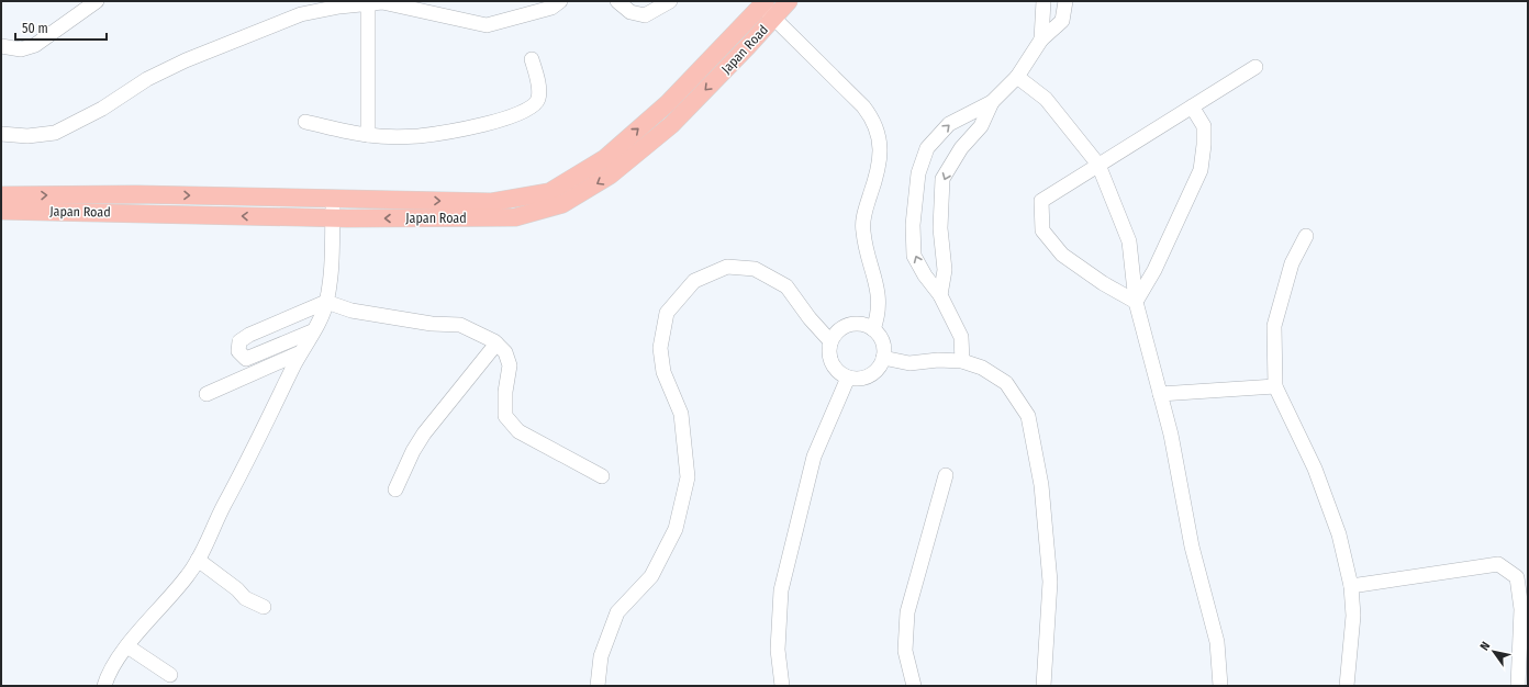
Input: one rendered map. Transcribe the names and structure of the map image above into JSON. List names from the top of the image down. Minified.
{"streets":{"main road":["Japan Road"]},"scale_bar":"50 m","north":"top left"}
